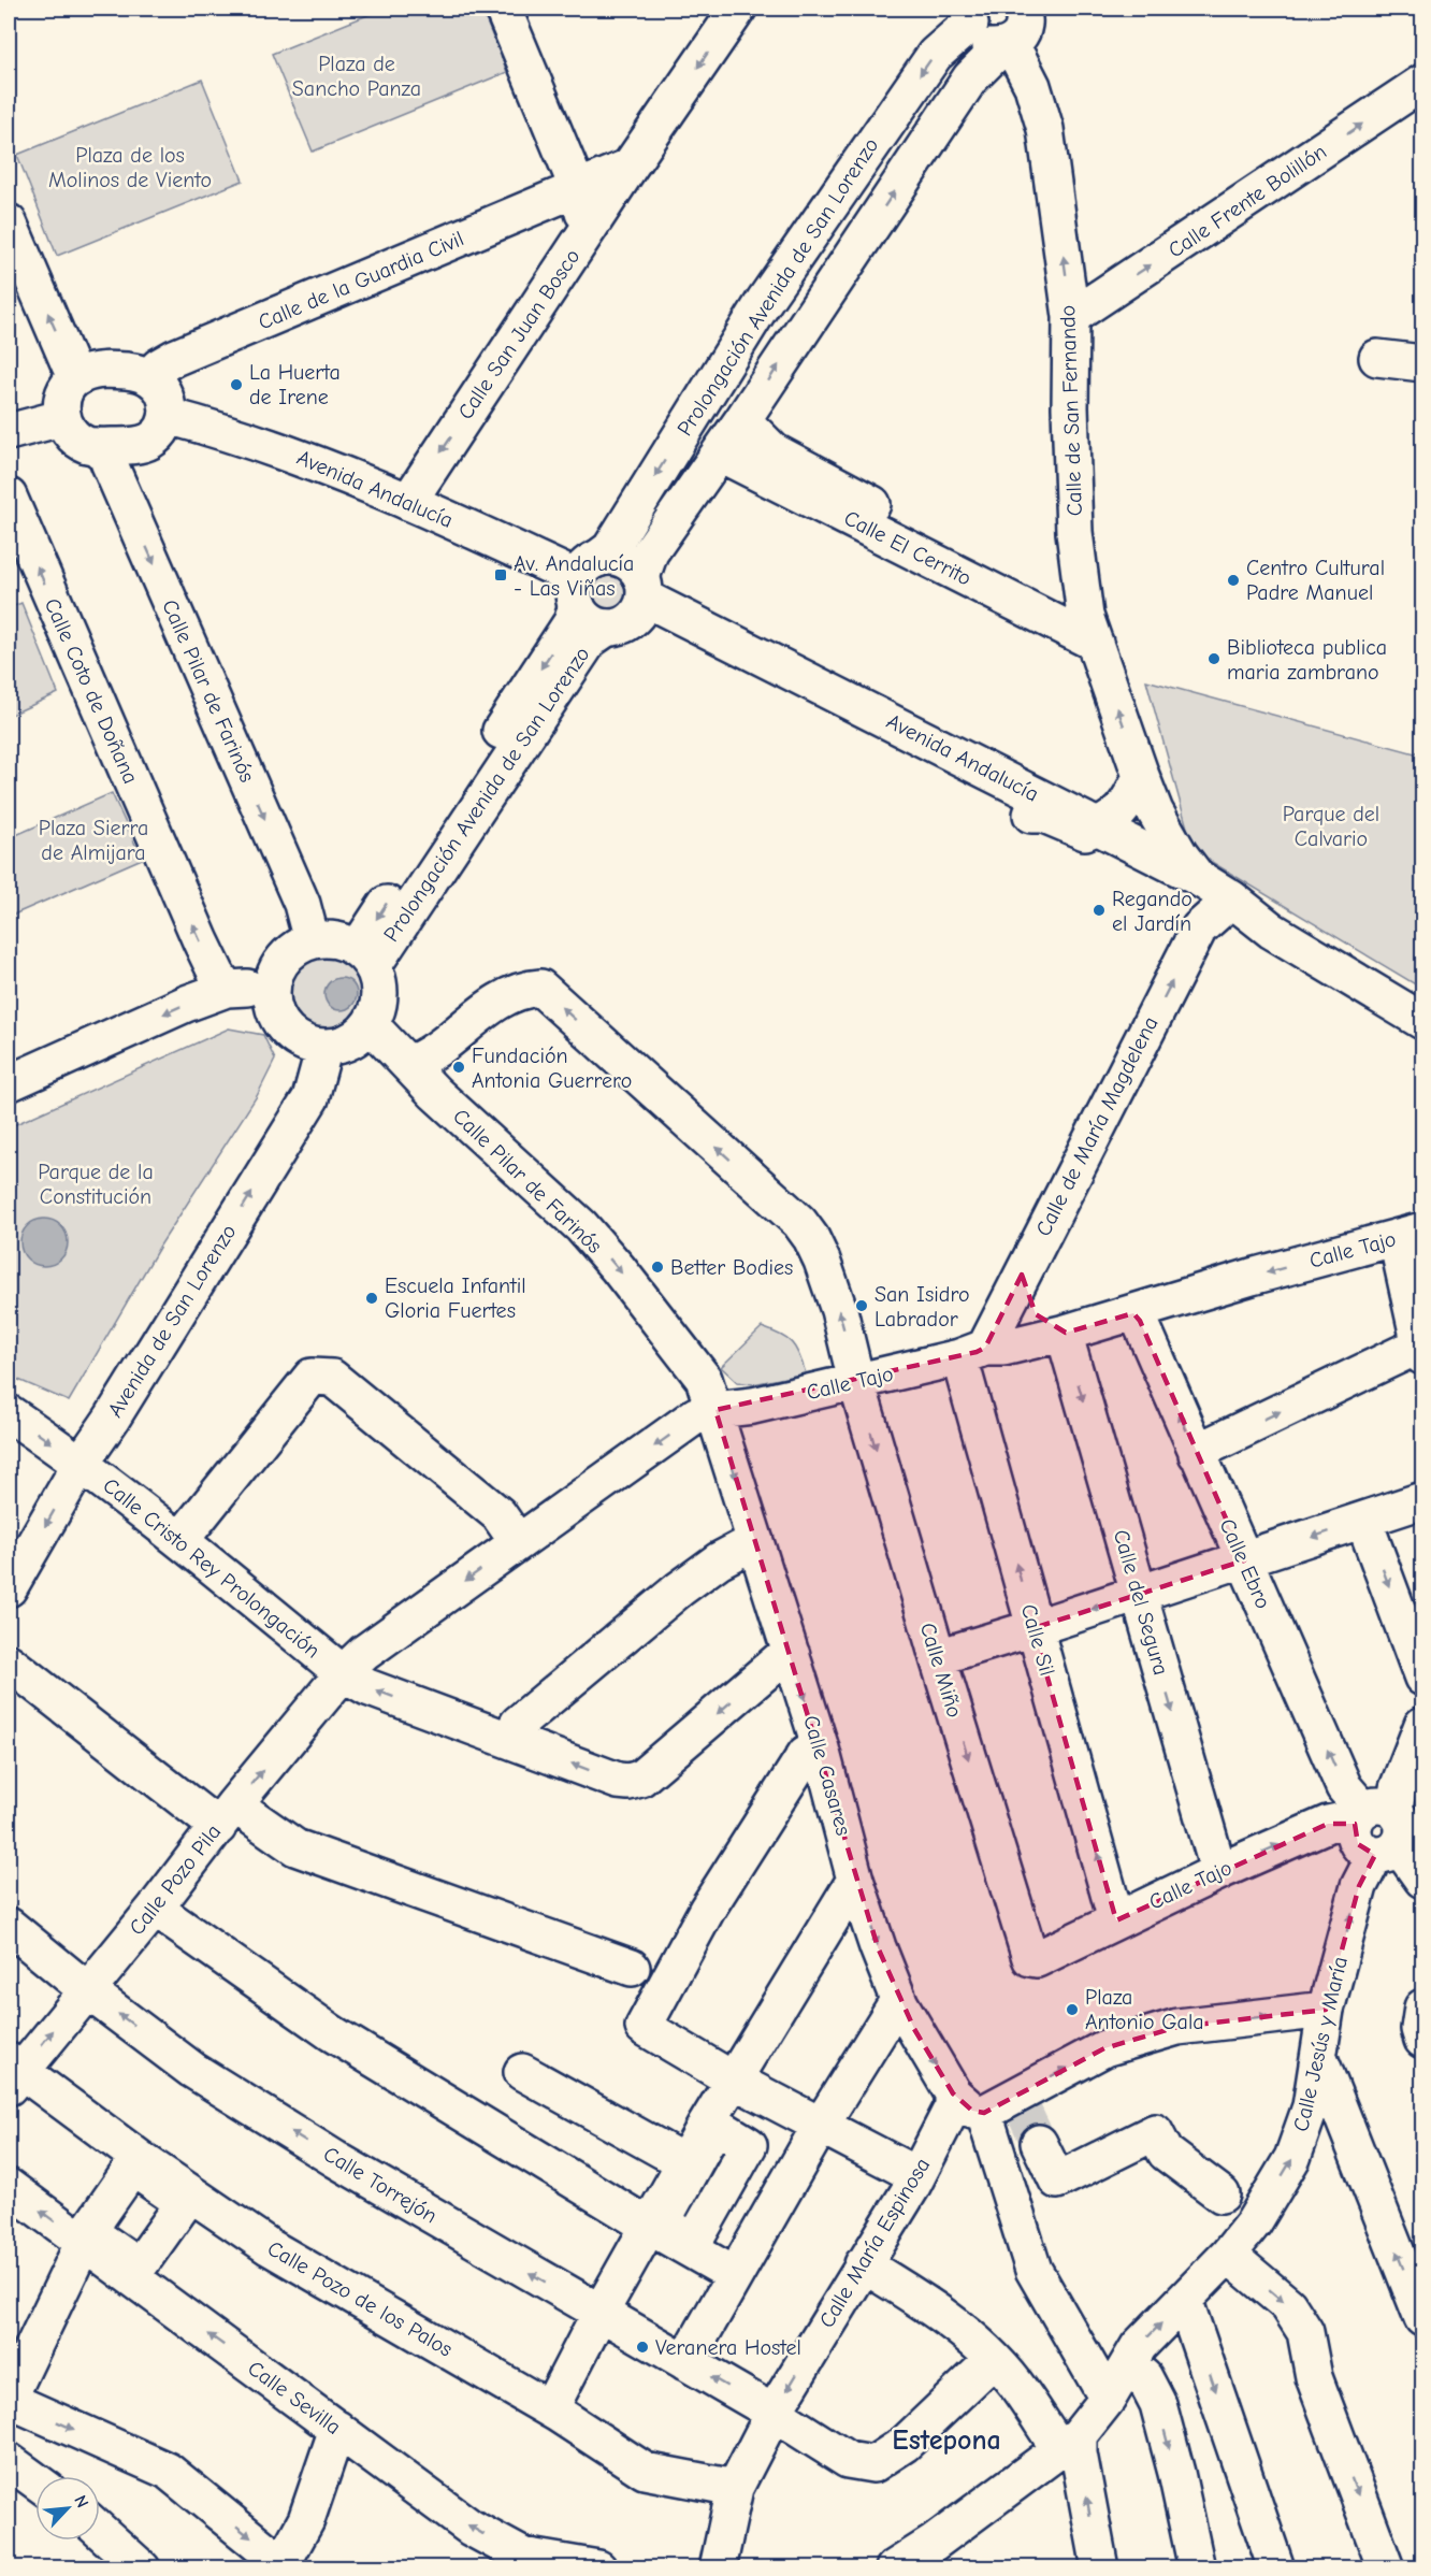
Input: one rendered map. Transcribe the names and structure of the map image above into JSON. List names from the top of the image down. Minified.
{"streets":{"street":["Calle Frente Bolillón","Calle de la Guardia Civil","Prolongación Avenida de San Lorenzo","Calle San Juan Bosco","Calle de San Fernando","Avenida Andalucía","Calle El Cerrito","Calle Coto de Doñana","Calle Pilar de Farinós","Calle de María Magdelena","Calle Tajo","Avenida de San Lorenzo","Calle Ebro","Calle Cristo Rey Prolongación","Calle del Segura","Calle Sil","Calle Miño","Calle Casares","Calle Pozo Pila","Calle Jesús y María","Calle Torrejón","Calle María Espinosa","Calle Pozo de los Palos","Calle Sevilla"]},"crossings":[["Calle Frente Bolillón","Calle de San Fernando"],["Calle de la Guardia Civil","Calle San Juan Bosco"],["Calle de la Guardia Civil","Avenida Andalucía"],["Calle de la Guardia Civil","Calle Pilar de Farinós"],["Prolongación Avenida de San Lorenzo","Calle de San Fernando"],["Prolongación Avenida de San Lorenzo","Avenida Andalucía"],["Prolongación Avenida de San Lorenzo","Calle El Cerrito"],["Prolongación Avenida de San Lorenzo","Calle Pilar de Farinós"],["Prolongación Avenida de San Lorenzo","Avenida de San Lorenzo"],["Calle San Juan Bosco","Avenida Andalucía"],["Calle de San Fernando","Avenida Andalucía"],["Calle de San Fernando","Calle El Cerrito"],["Avenida Andalucía","Calle Pilar de Farinós"],["Avenida Andalucía","Calle de María Magdelena"],["Calle Pilar de Farinós","Calle Tajo"],["Calle Pilar de Farinós","Avenida de San Lorenzo"],["Calle Pilar de Farinós","Calle Miño"],["Calle Pilar de Farinós","Calle Casares"],["Calle de María Magdelena","Calle Tajo"],["Calle de María Magdelena","Calle Sil"],["Calle Tajo","Calle Ebro"],["Calle Tajo","Calle Cristo Rey Prolongación"],["Calle Tajo","Calle del Segura"],["Calle Tajo","Calle Sil"],["Calle Tajo","Calle Miño"],["Calle Tajo","Calle Casares"],["Calle Tajo","Calle Pozo Pila"],["Avenida de San Lorenzo","Calle Cristo Rey Prolongación"],["Calle Ebro","Calle Jesús y María"],["Calle Cristo Rey Prolongación","Calle Casares"],["Calle Cristo Rey Prolongación","Calle Pozo Pila"],["Calle Casares","Calle María Espinosa"],["Calle Pozo Pila","Calle Torrejón"],["Calle Pozo Pila","Calle Pozo de los Palos"],["Calle Torrejón","Calle María Espinosa"],["Calle María Espinosa","Calle Pozo de los Palos"]],"one_way":["Calle Frente Bolillón","Calle San Juan Bosco","Calle de San Fernando","Calle Coto de Doñana","Calle Pilar de Farinós","Calle de María Magdelena","Calle Sil","Calle Casares","Calle Pozo Pila","Calle Jesús y María"],"districts":["Estepona"],"parks":["Plaza de Sancho Panza","Plaza de los Molinos de Viento","Parque del Calvario","Plaza Sierra de Almijara","Parque de la Constitución"],"places":{"other":["La Huerta de Irene","Centro Cultural Padre Manuel","Biblioteca publica maria zambrano","Regando el Jardín","Fundación Antonia Guerrero","Better Bodies","Escuela Infantil Gloria Fuertes","San Isidro Labrador","Plaza Antonio Gala","Veranera Hostel"],"transit":["Av. Andalucía - Las Viñas"]},"north":"top right"}
